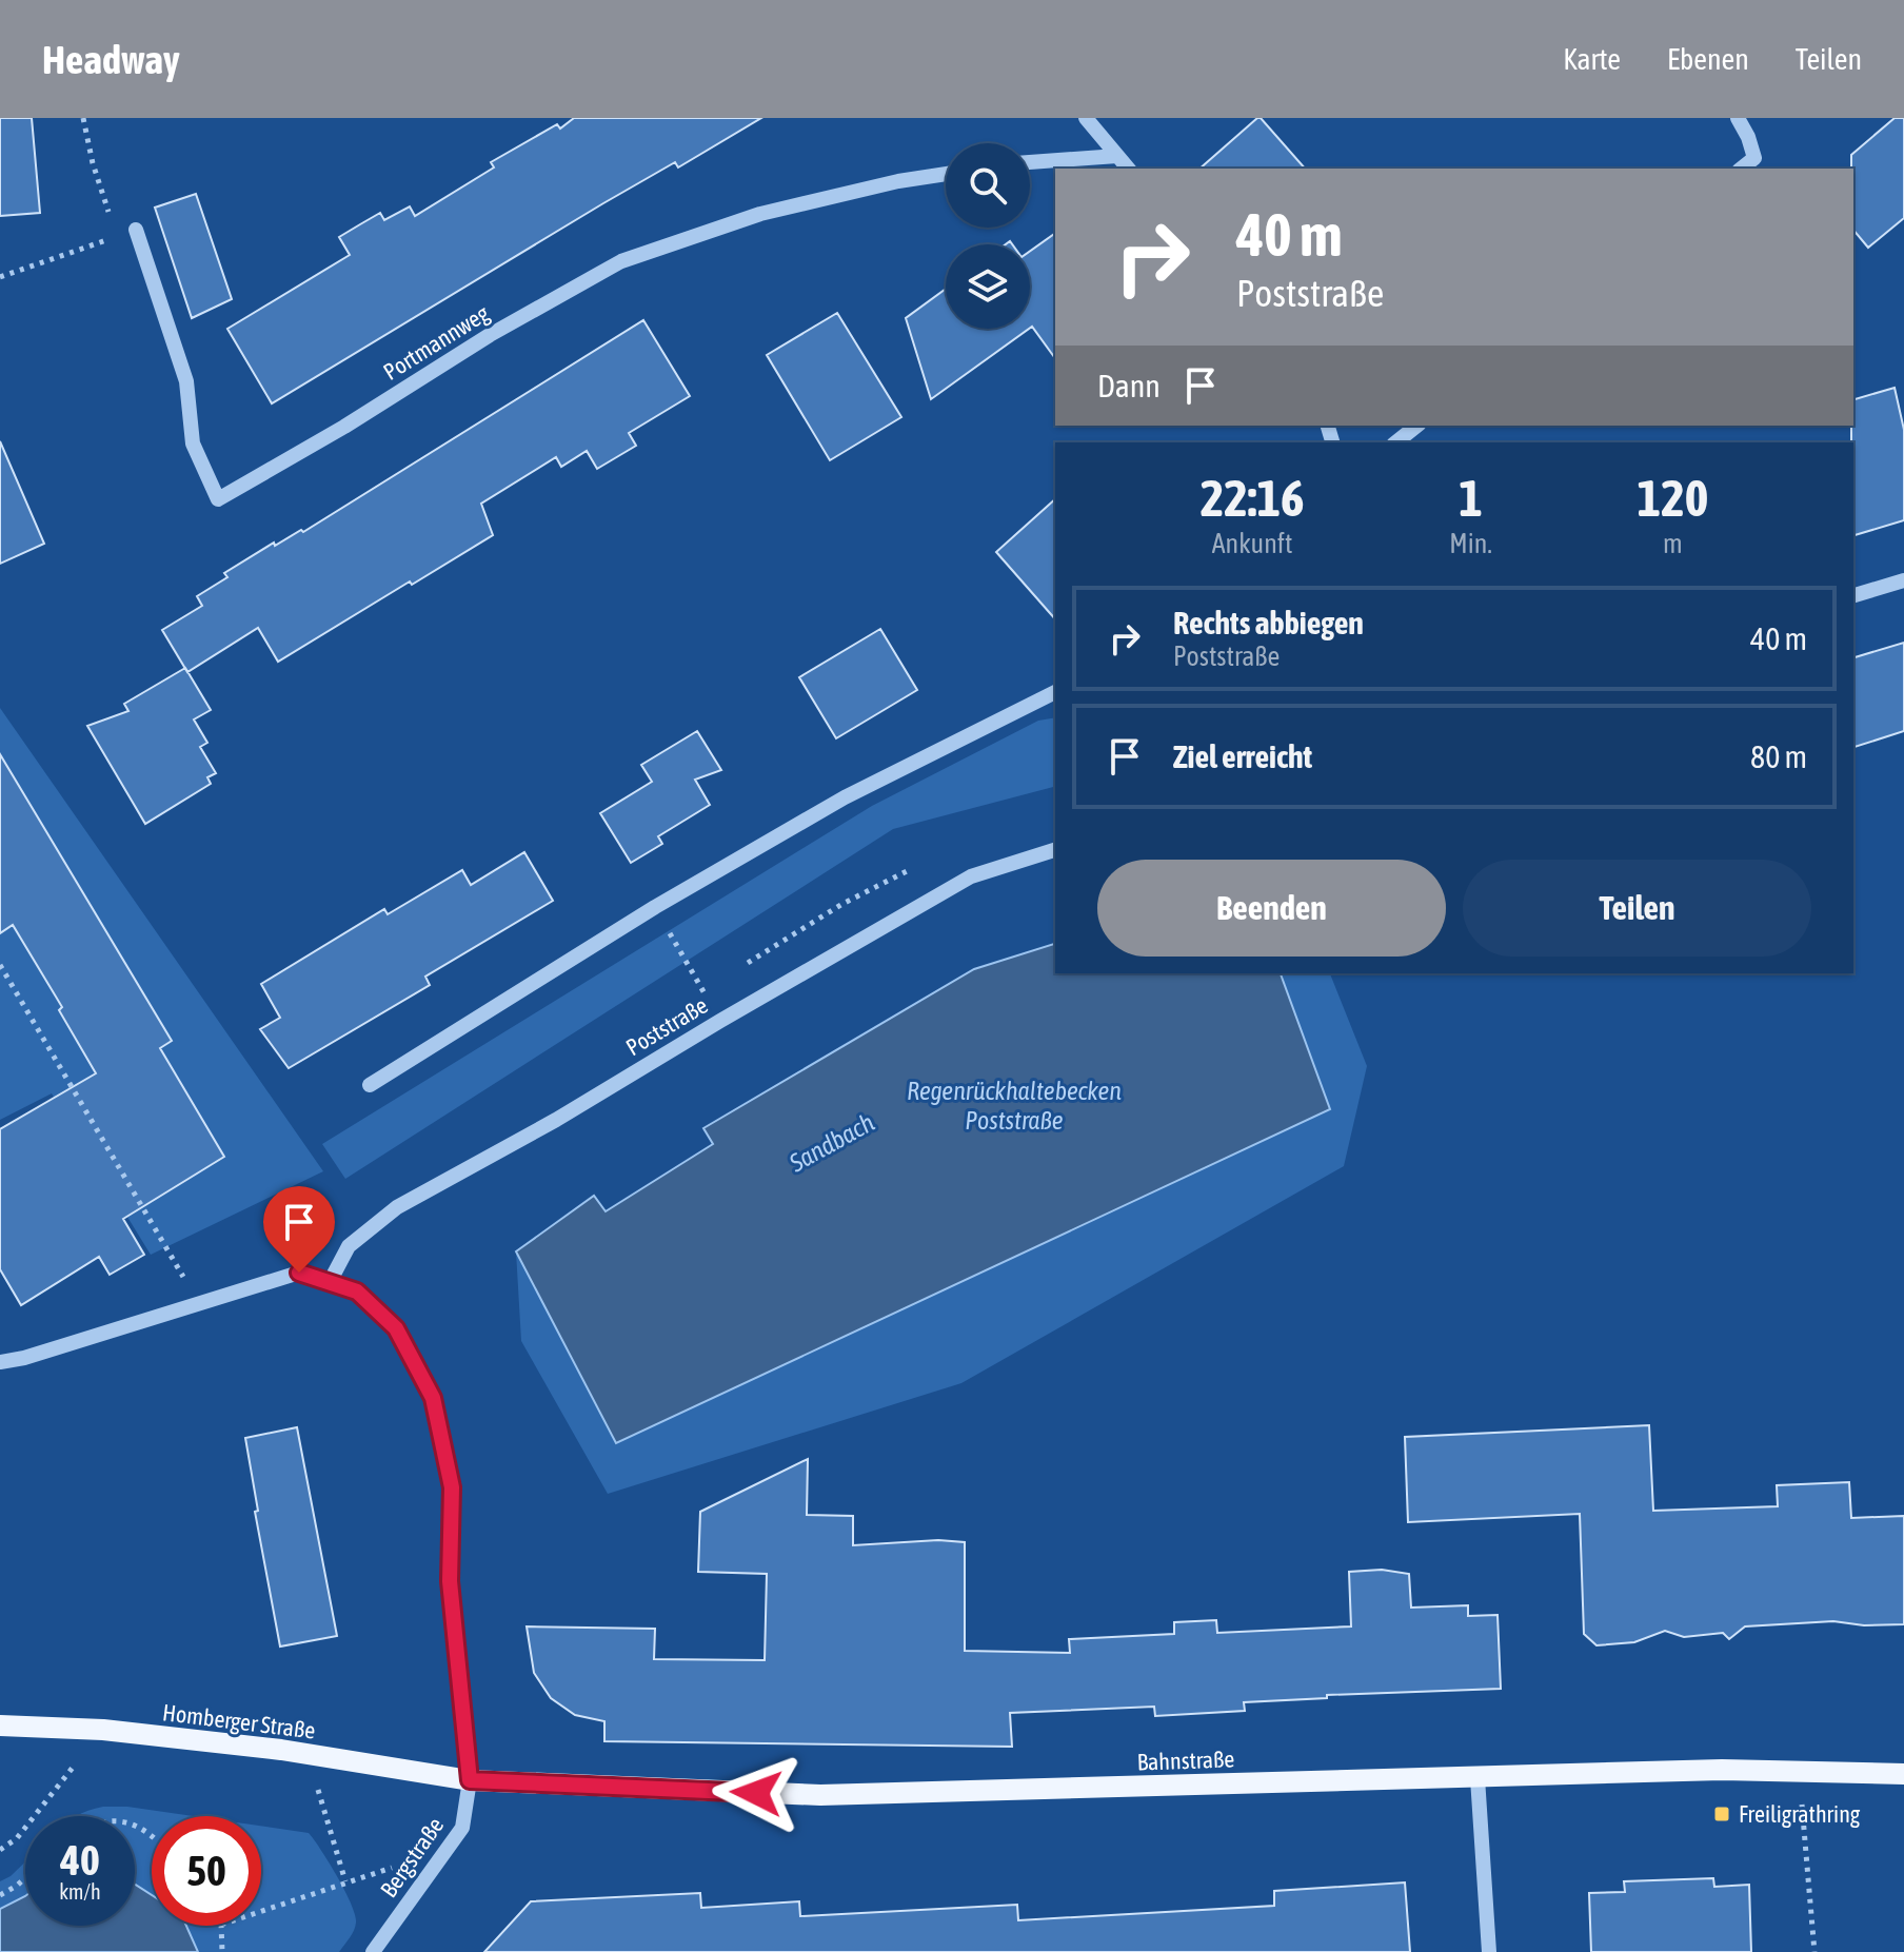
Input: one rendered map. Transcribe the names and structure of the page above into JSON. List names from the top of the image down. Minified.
{"streets":{"main road":["Homberger Straße","Bahnstraße"],"street":["Portmannweg","Poststraße","Bergstraße"]},"crossings":[["Homberger Straße","Bahnstraße"],["Homberger Straße","Bergstraße"],["Bahnstraße","Bergstraße"]],"water":["Regenrückhaltebecken Poststraße","Sandbach"],"places":{"transit":["Freiligrathring"]},"page":{"header":"Headway","nav":["Karte","Ebenen","Teilen"],"turn":["40 m","Poststraße"],"then":"Dann","eta":["22:16","Ankunft","1","Min.","120","m"],"list":[{"name":"Rechts abbiegen","note":"Poststraße","value":"40 m"},{"name":"Ziel erreicht","value":"80 m"}],"buttons":["Beenden","Teilen"],"speed":"40 km/h","limit":"50"}}
